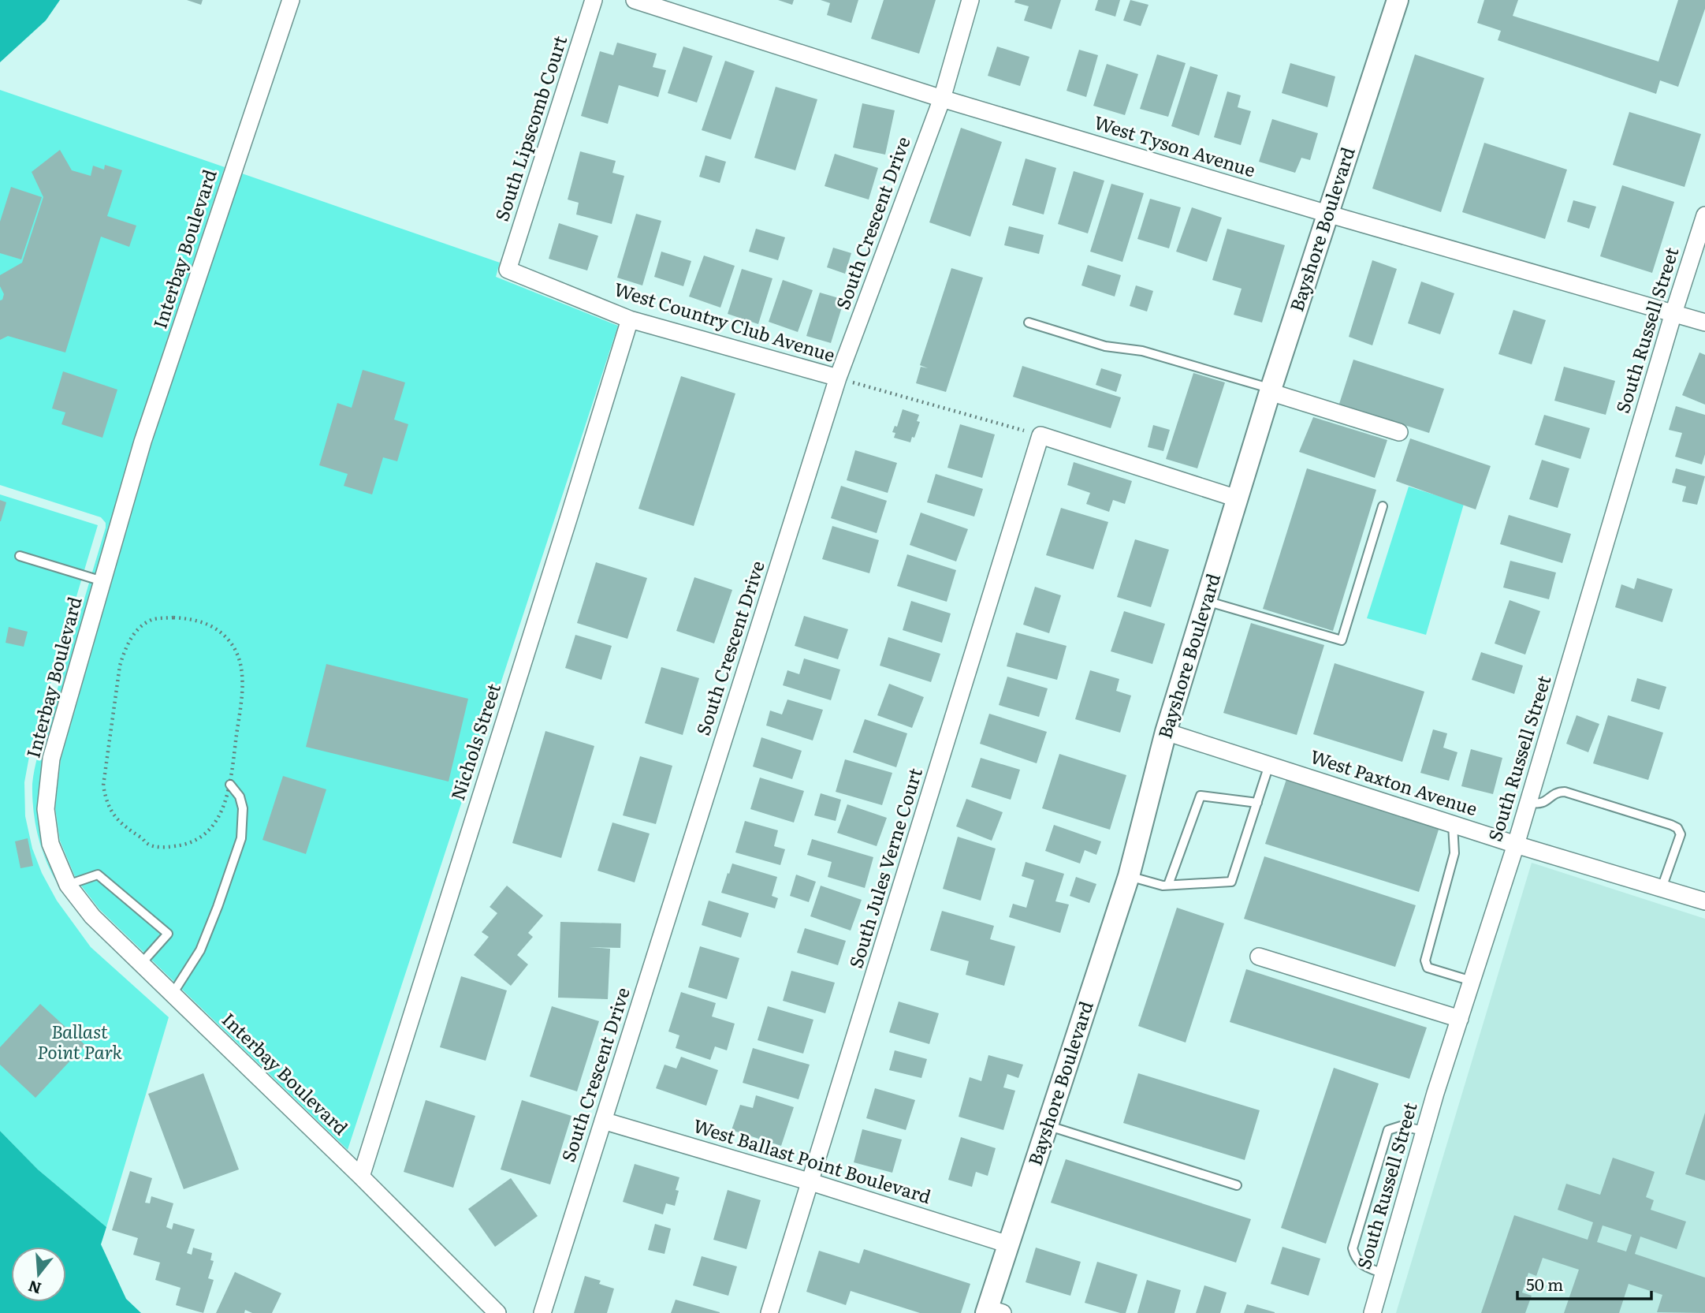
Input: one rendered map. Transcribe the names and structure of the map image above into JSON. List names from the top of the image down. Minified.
{"streets":{"street":["South Lipscomb Court","West Tyson Avenue","South Crescent Drive","Bayshore Boulevard","Interbay Boulevard","West Country Club Avenue","South Russell Street","Nichols Street","West Paxton Avenue","South Jules Verne Court","West Ballast Point Boulevard"]},"crossings":[["South Lipscomb Court","West Country Club Avenue"],["West Tyson Avenue","South Crescent Drive"],["West Tyson Avenue","Bayshore Boulevard"],["West Tyson Avenue","South Russell Street"],["South Crescent Drive","West Country Club Avenue"],["South Crescent Drive","West Ballast Point Boulevard"],["Bayshore Boulevard","West Paxton Avenue"],["Bayshore Boulevard","West Ballast Point Boulevard"],["Interbay Boulevard","Nichols Street"],["West Country Club Avenue","Nichols Street"],["South Russell Street","West Paxton Avenue"],["South Jules Verne Court","West Ballast Point Boulevard"]],"parks":["Ballast Point Park"],"scale_bar":"50 m","north":"bottom"}
